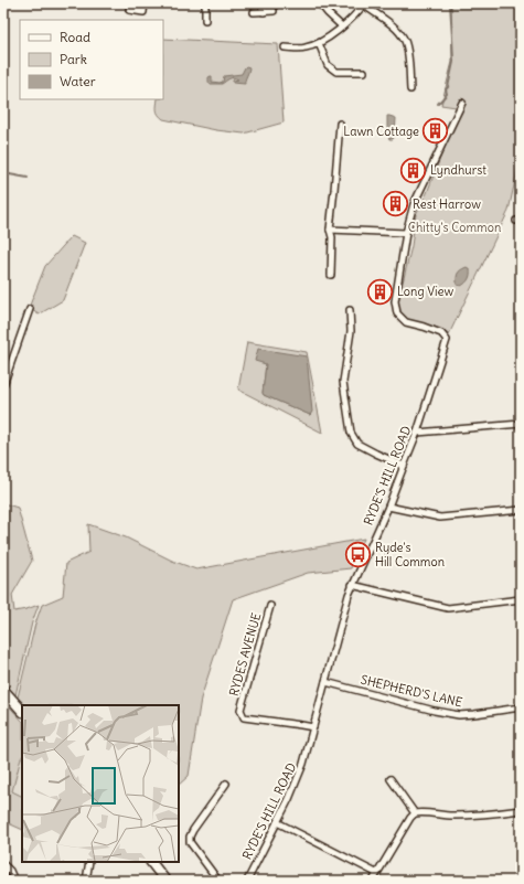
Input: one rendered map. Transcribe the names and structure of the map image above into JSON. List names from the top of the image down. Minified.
{"streets":{"street":["RYDE'S HILL ROAD","RYDES AVENUE","SHEPHERD'S LANE"]},"crossings":[["RYDE'S HILL ROAD","RYDES AVENUE"],["RYDE'S HILL ROAD","SHEPHERD'S LANE"]],"parks":["Chitty's Common"],"places":{"building":["Lawn Cottage","Lyndhurst","Rest Harrow","Long View"],"bus stop":["Ryde's Hill Common"]},"legend":["Road","Park","Water"]}
